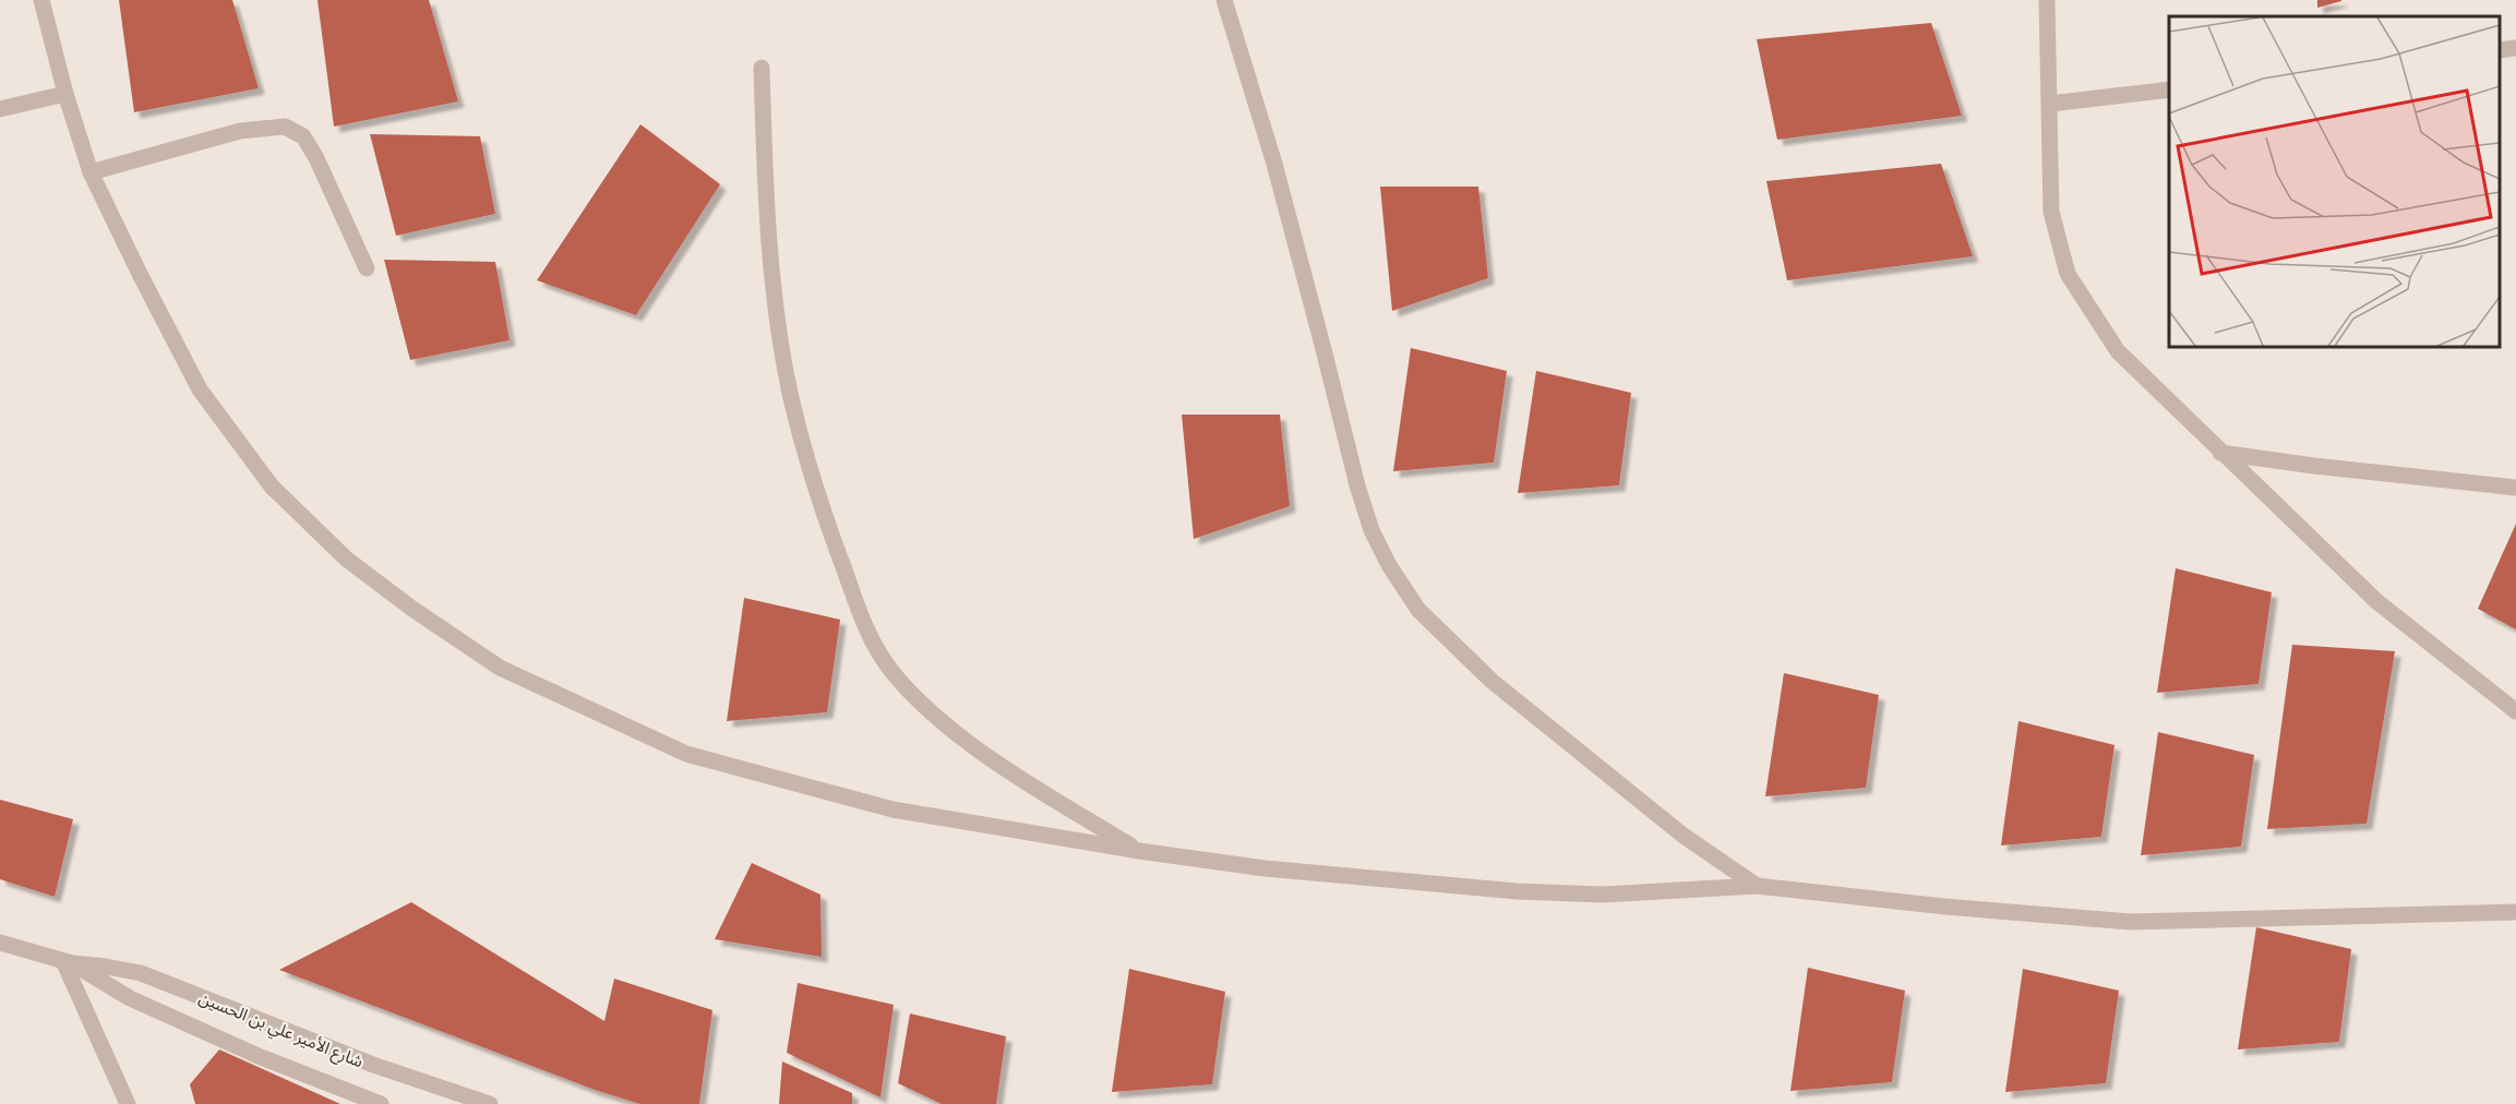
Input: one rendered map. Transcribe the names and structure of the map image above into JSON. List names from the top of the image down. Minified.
{"streets":{"street":["شارع الأمير علي بن الحسين"]}}
